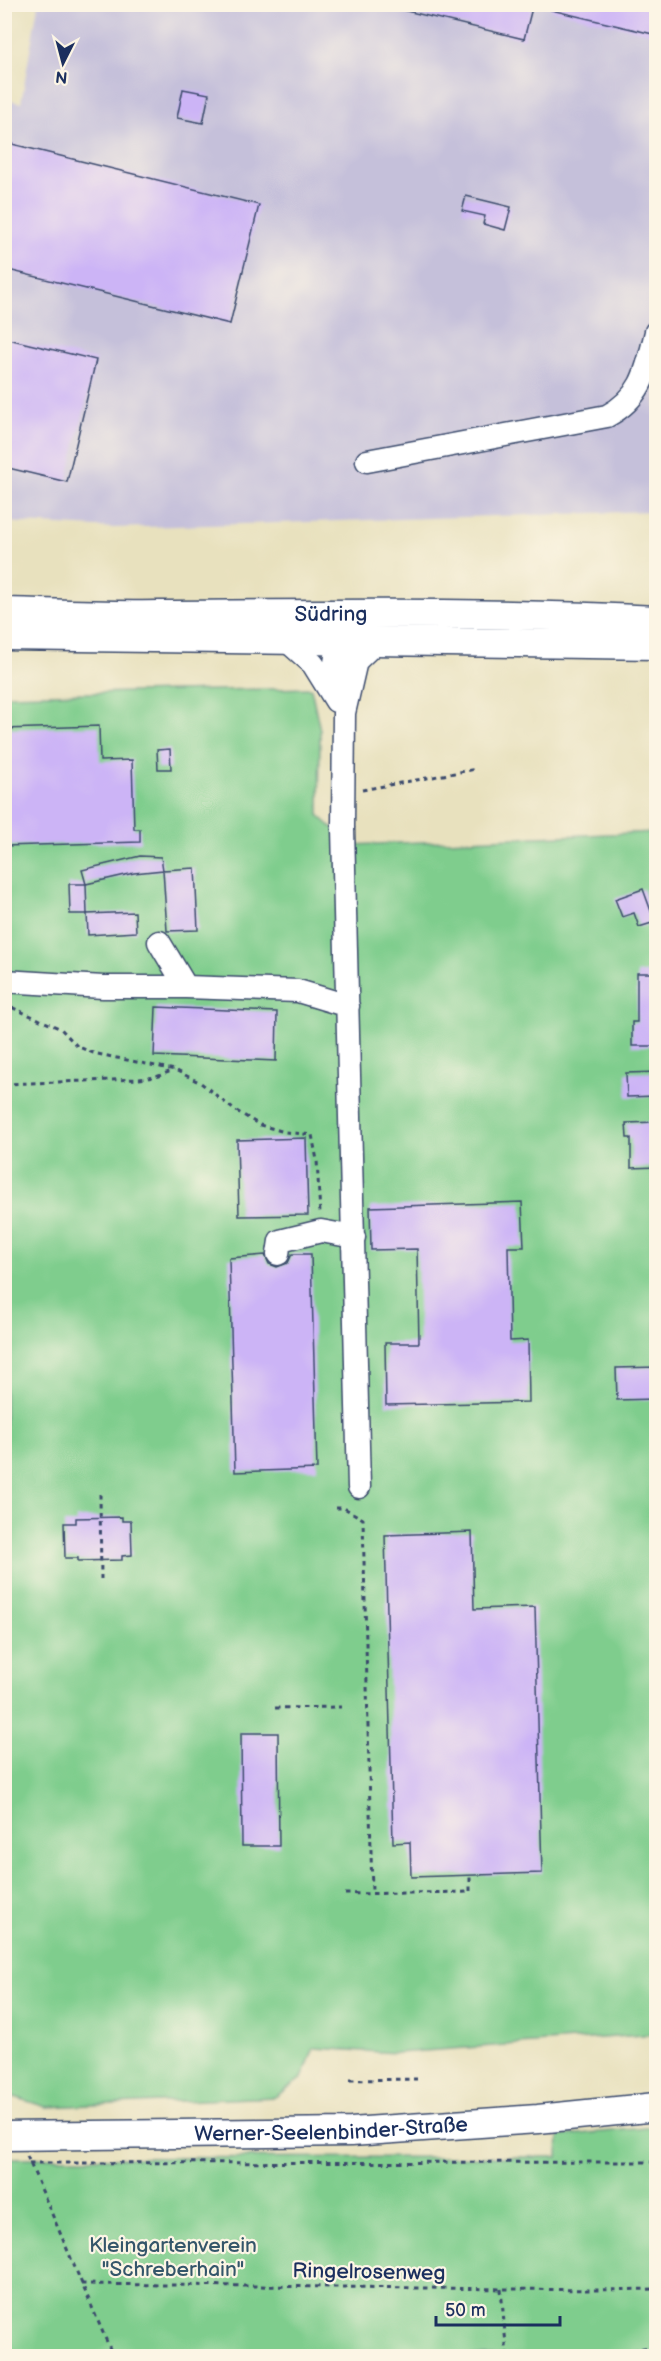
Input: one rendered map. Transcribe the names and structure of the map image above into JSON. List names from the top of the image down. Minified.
{"streets":{"main road":["Südring","Werner-Seelenbinder-Straße"],"path":["Ringelrosenweg"]},"parks":["Kleingartenverein \"Schreberhain\""],"scale_bar":"50 m","north":"bottom"}
